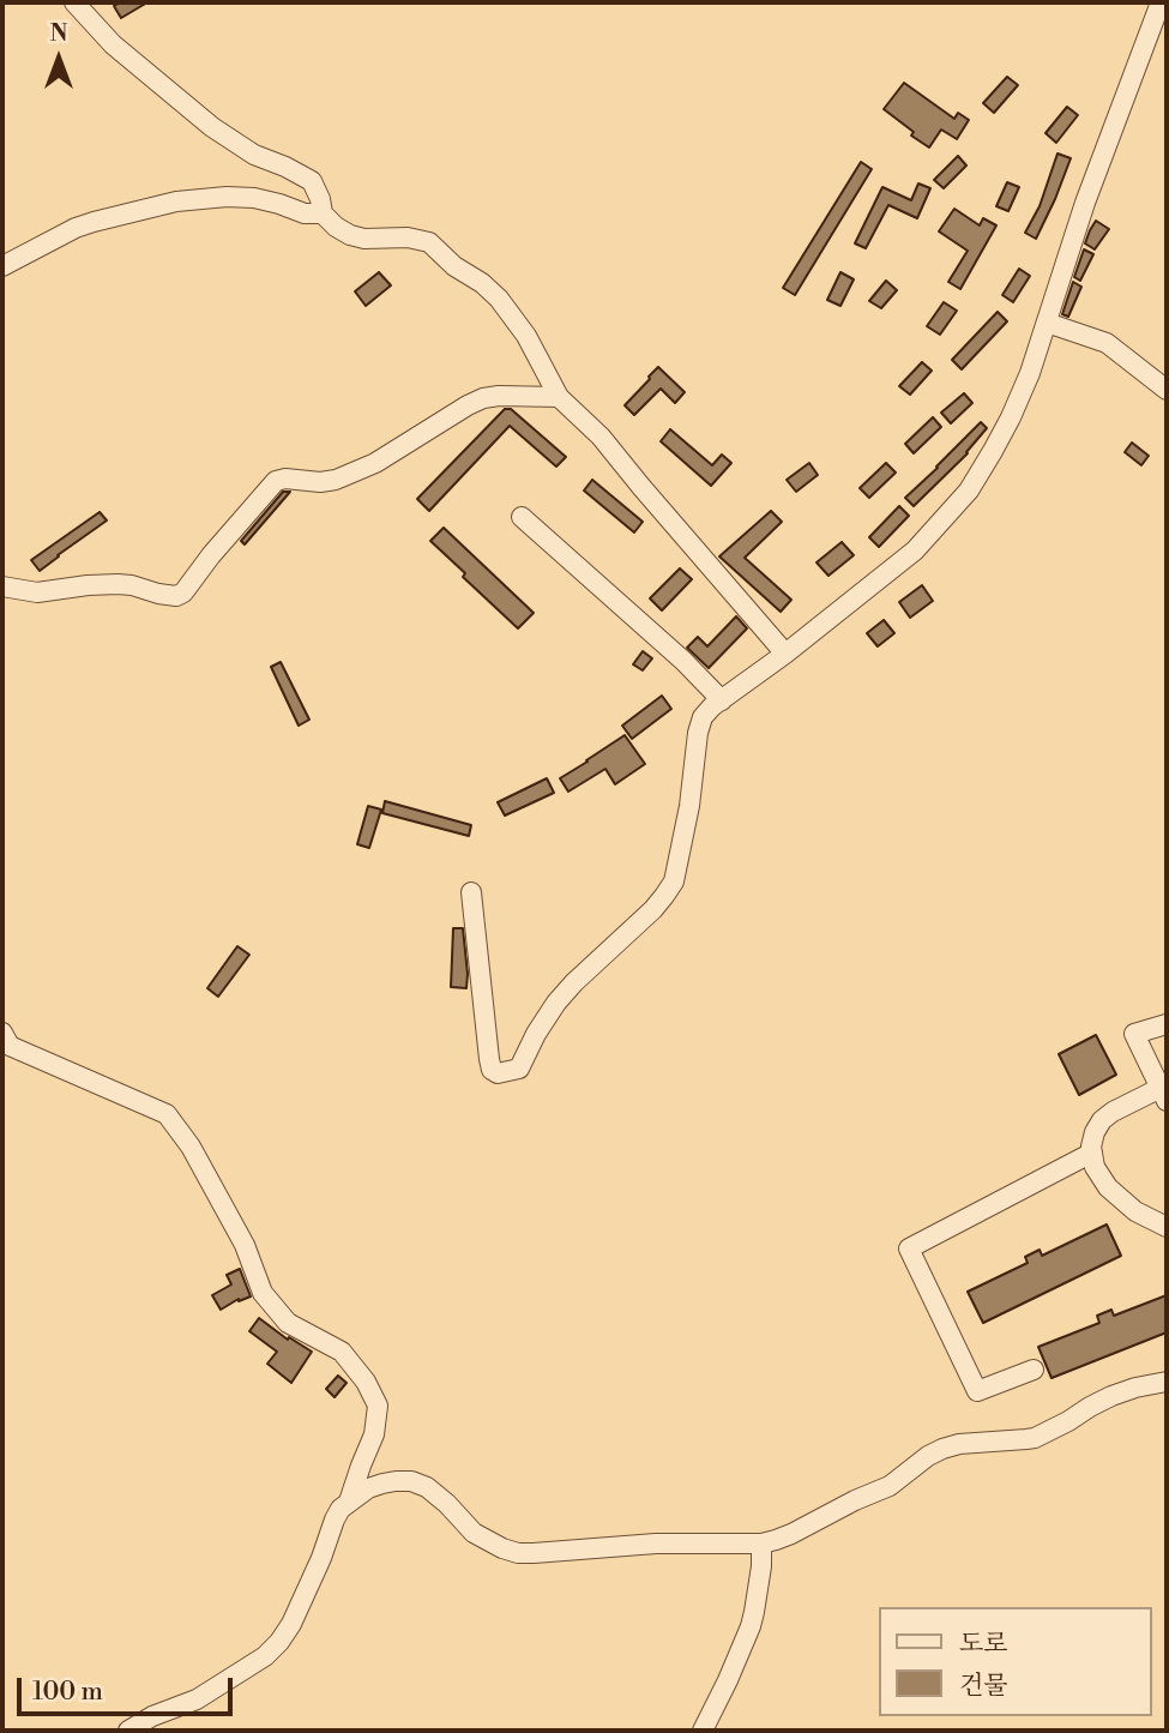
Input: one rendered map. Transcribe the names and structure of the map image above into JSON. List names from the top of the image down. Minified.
{"legend":["도로","건물"],"scale_bar":"100 m","north":"top"}
